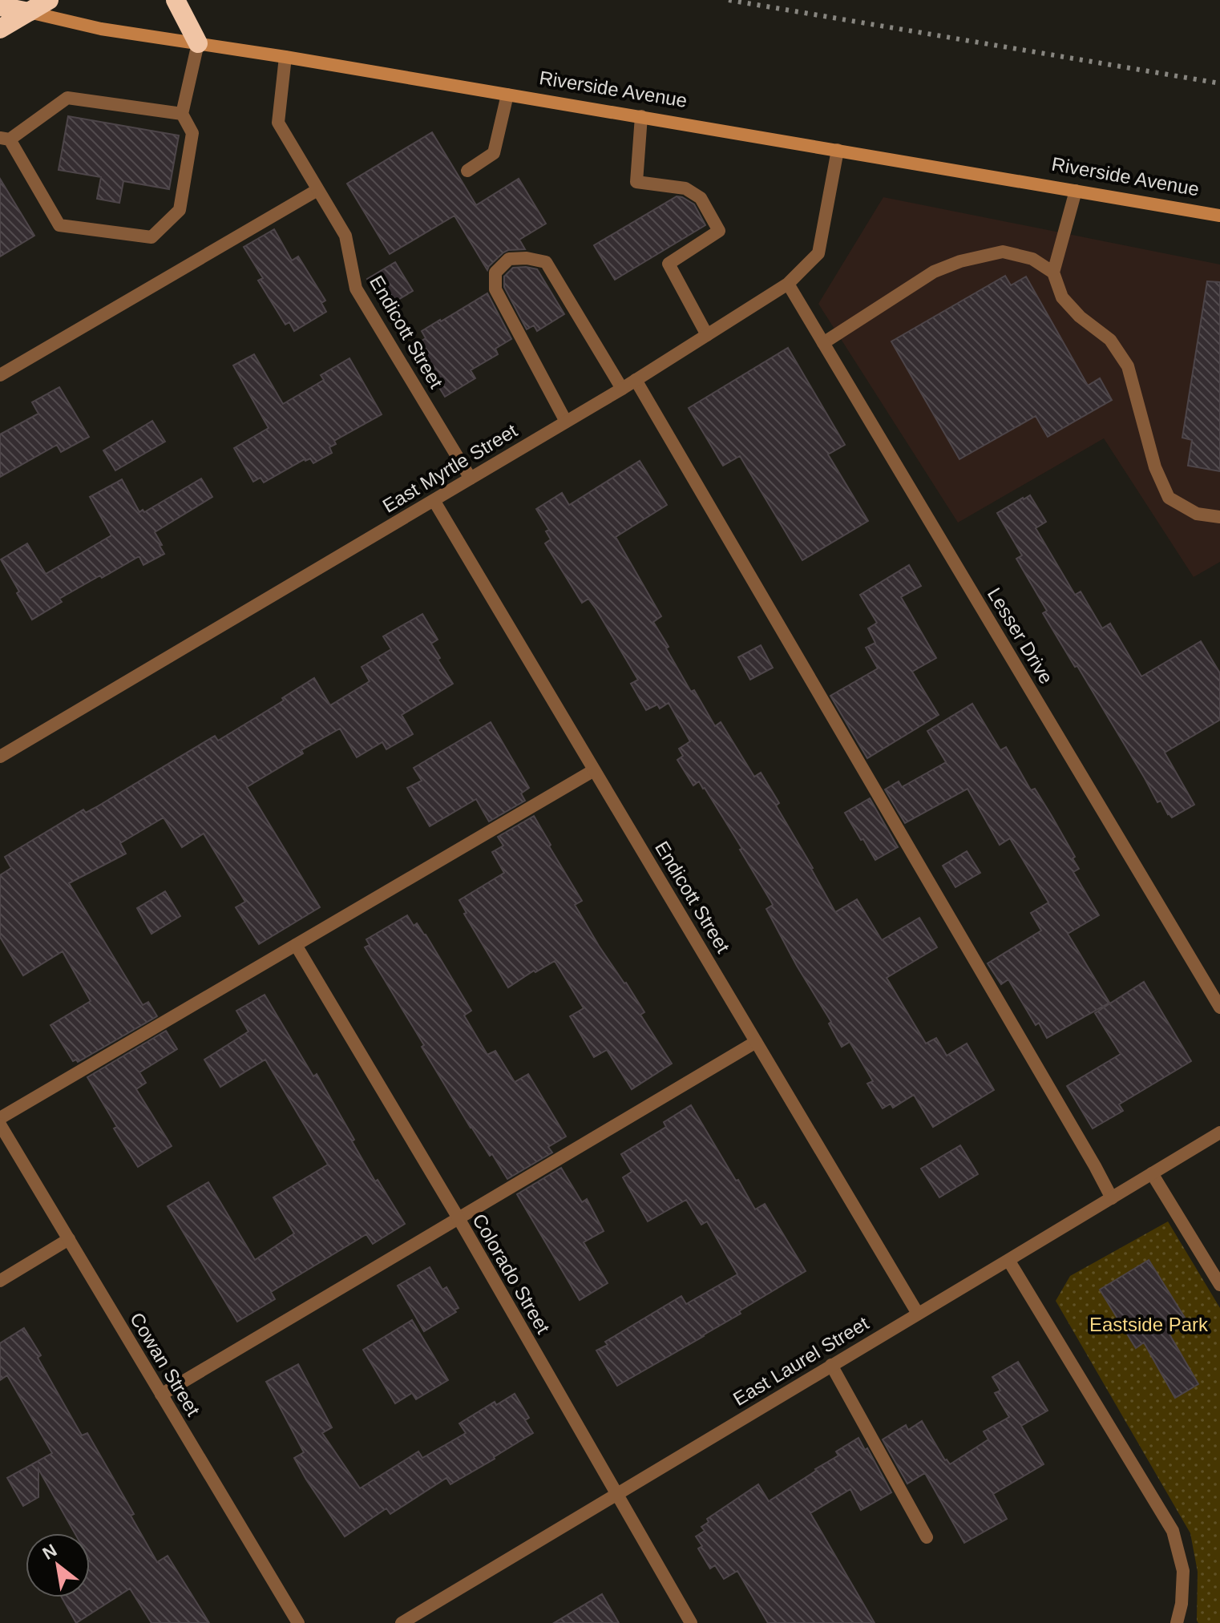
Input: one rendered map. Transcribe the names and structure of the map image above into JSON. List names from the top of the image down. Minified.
{"streets":{"highway":["Riverside Avenue"],"street":["Endicott Street","East Myrtle Street","Lesser Drive","Colorado Street","East Laurel Street","Cowan Street"]},"crossings":[["Riverside Avenue","Endicott Street"],["Riverside Avenue","East Myrtle Street"],["Endicott Street","East Myrtle Street"],["Endicott Street","East Laurel Street"],["East Myrtle Street","Lesser Drive"],["Colorado Street","East Laurel Street"]],"parks":["Eastside Park"],"north":"top left"}
